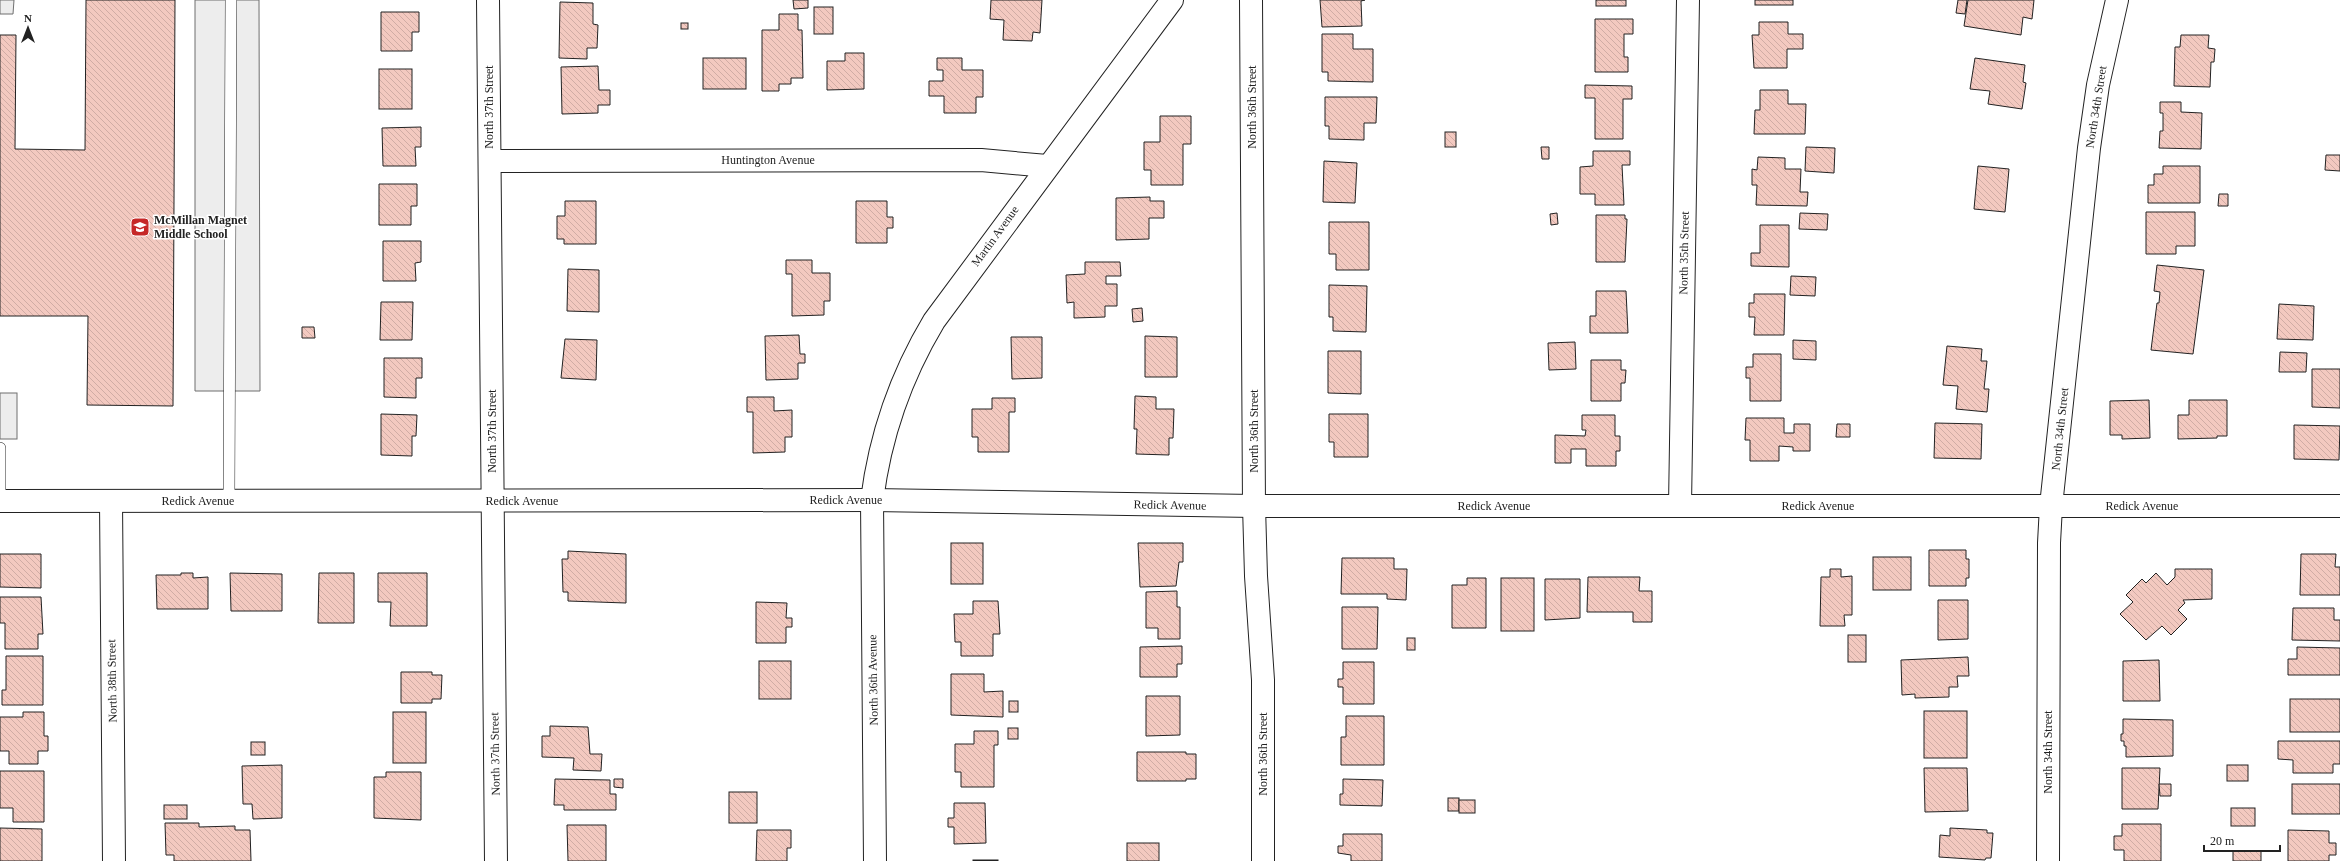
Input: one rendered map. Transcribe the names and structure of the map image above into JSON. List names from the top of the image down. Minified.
{"streets":{"street":["North 37th Street","North 36th Street","North 34th Street","Huntington Avenue","Martin Avenue","North 35th Street","Redick Avenue","North 36th Avenue","North 38th Street"]},"crossings":[["North 37th Street","Huntington Avenue"],["North 37th Street","Redick Avenue"],["North 36th Street","Redick Avenue"],["North 34th Street","Redick Avenue"],["Huntington Avenue","Martin Avenue"],["Martin Avenue","Redick Avenue"],["Martin Avenue","North 36th Avenue"],["North 35th Street","Redick Avenue"],["Redick Avenue","North 36th Avenue"],["Redick Avenue","North 38th Street"]],"places":{"school or university":["McMillan Magnet Middle School"]},"scale_bar":"20 m","north":"top"}
